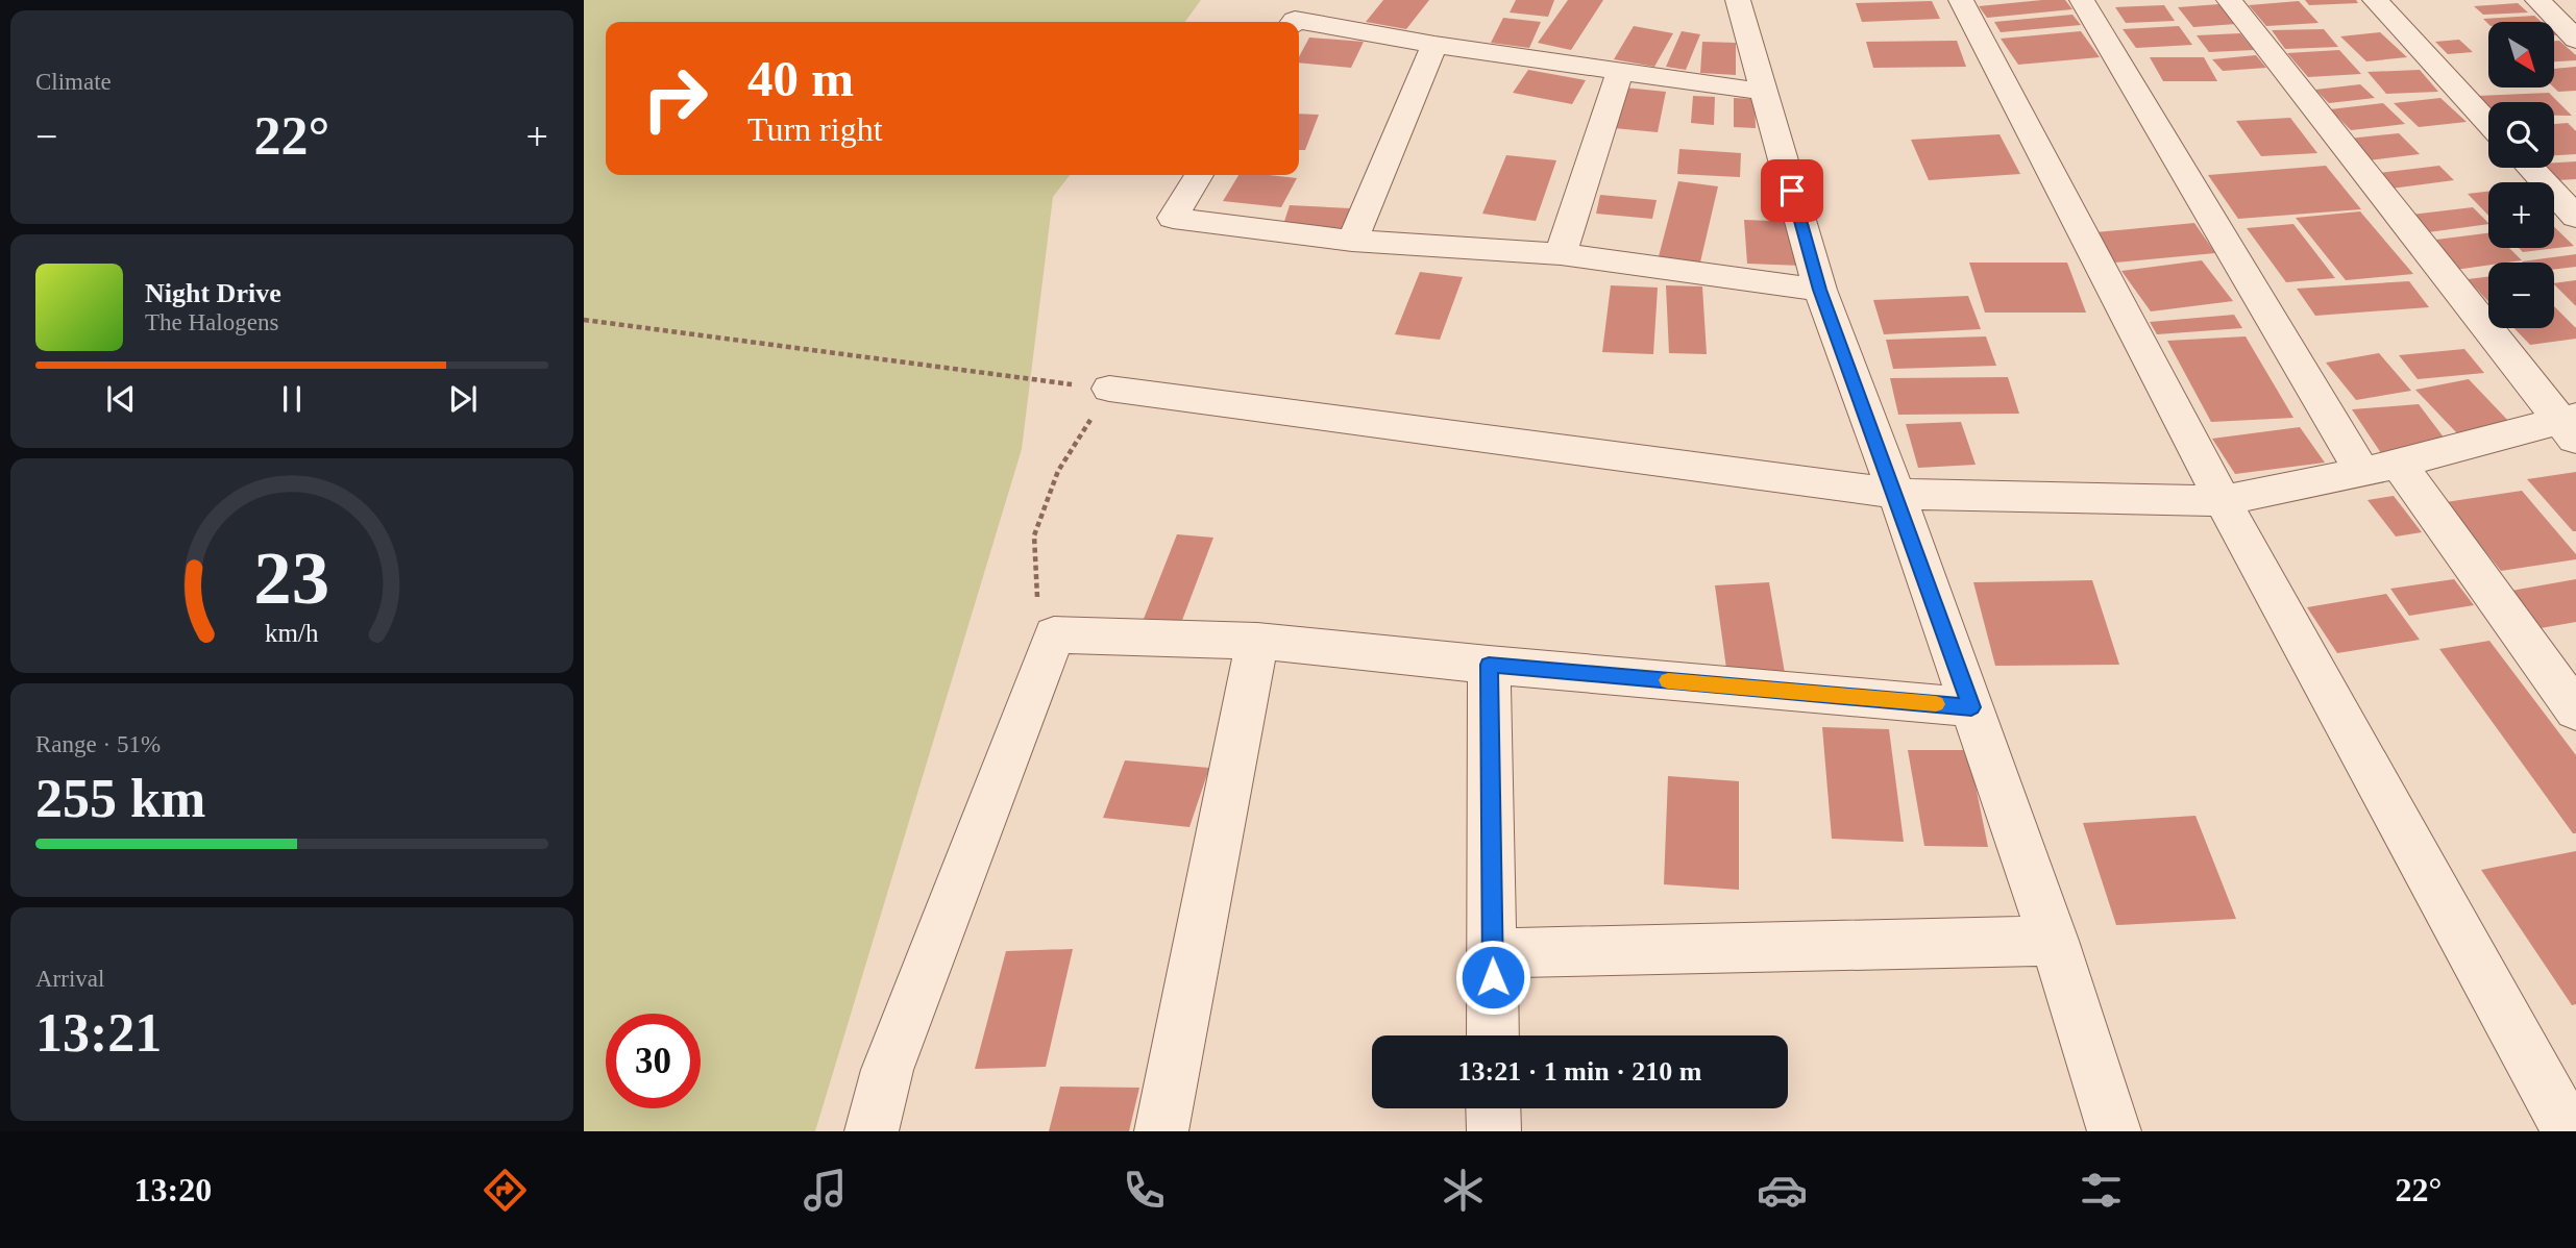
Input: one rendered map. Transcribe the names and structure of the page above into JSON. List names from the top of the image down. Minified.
{"north":"bottom right","page":{"tile":["Climate",["Range · 51%","255 km"],["Arrival","13:21"]],"map_buttons":["+","−"],"turn":["40 m","Turn right"],"heat":["−","22°","+"],"song":["Night Drive","The Halogens"],"limit":"30","trip":"13:21 · 1 min · 210 m","tabs":["13:20","22°"],"gauge":["23","km/h"]}}
